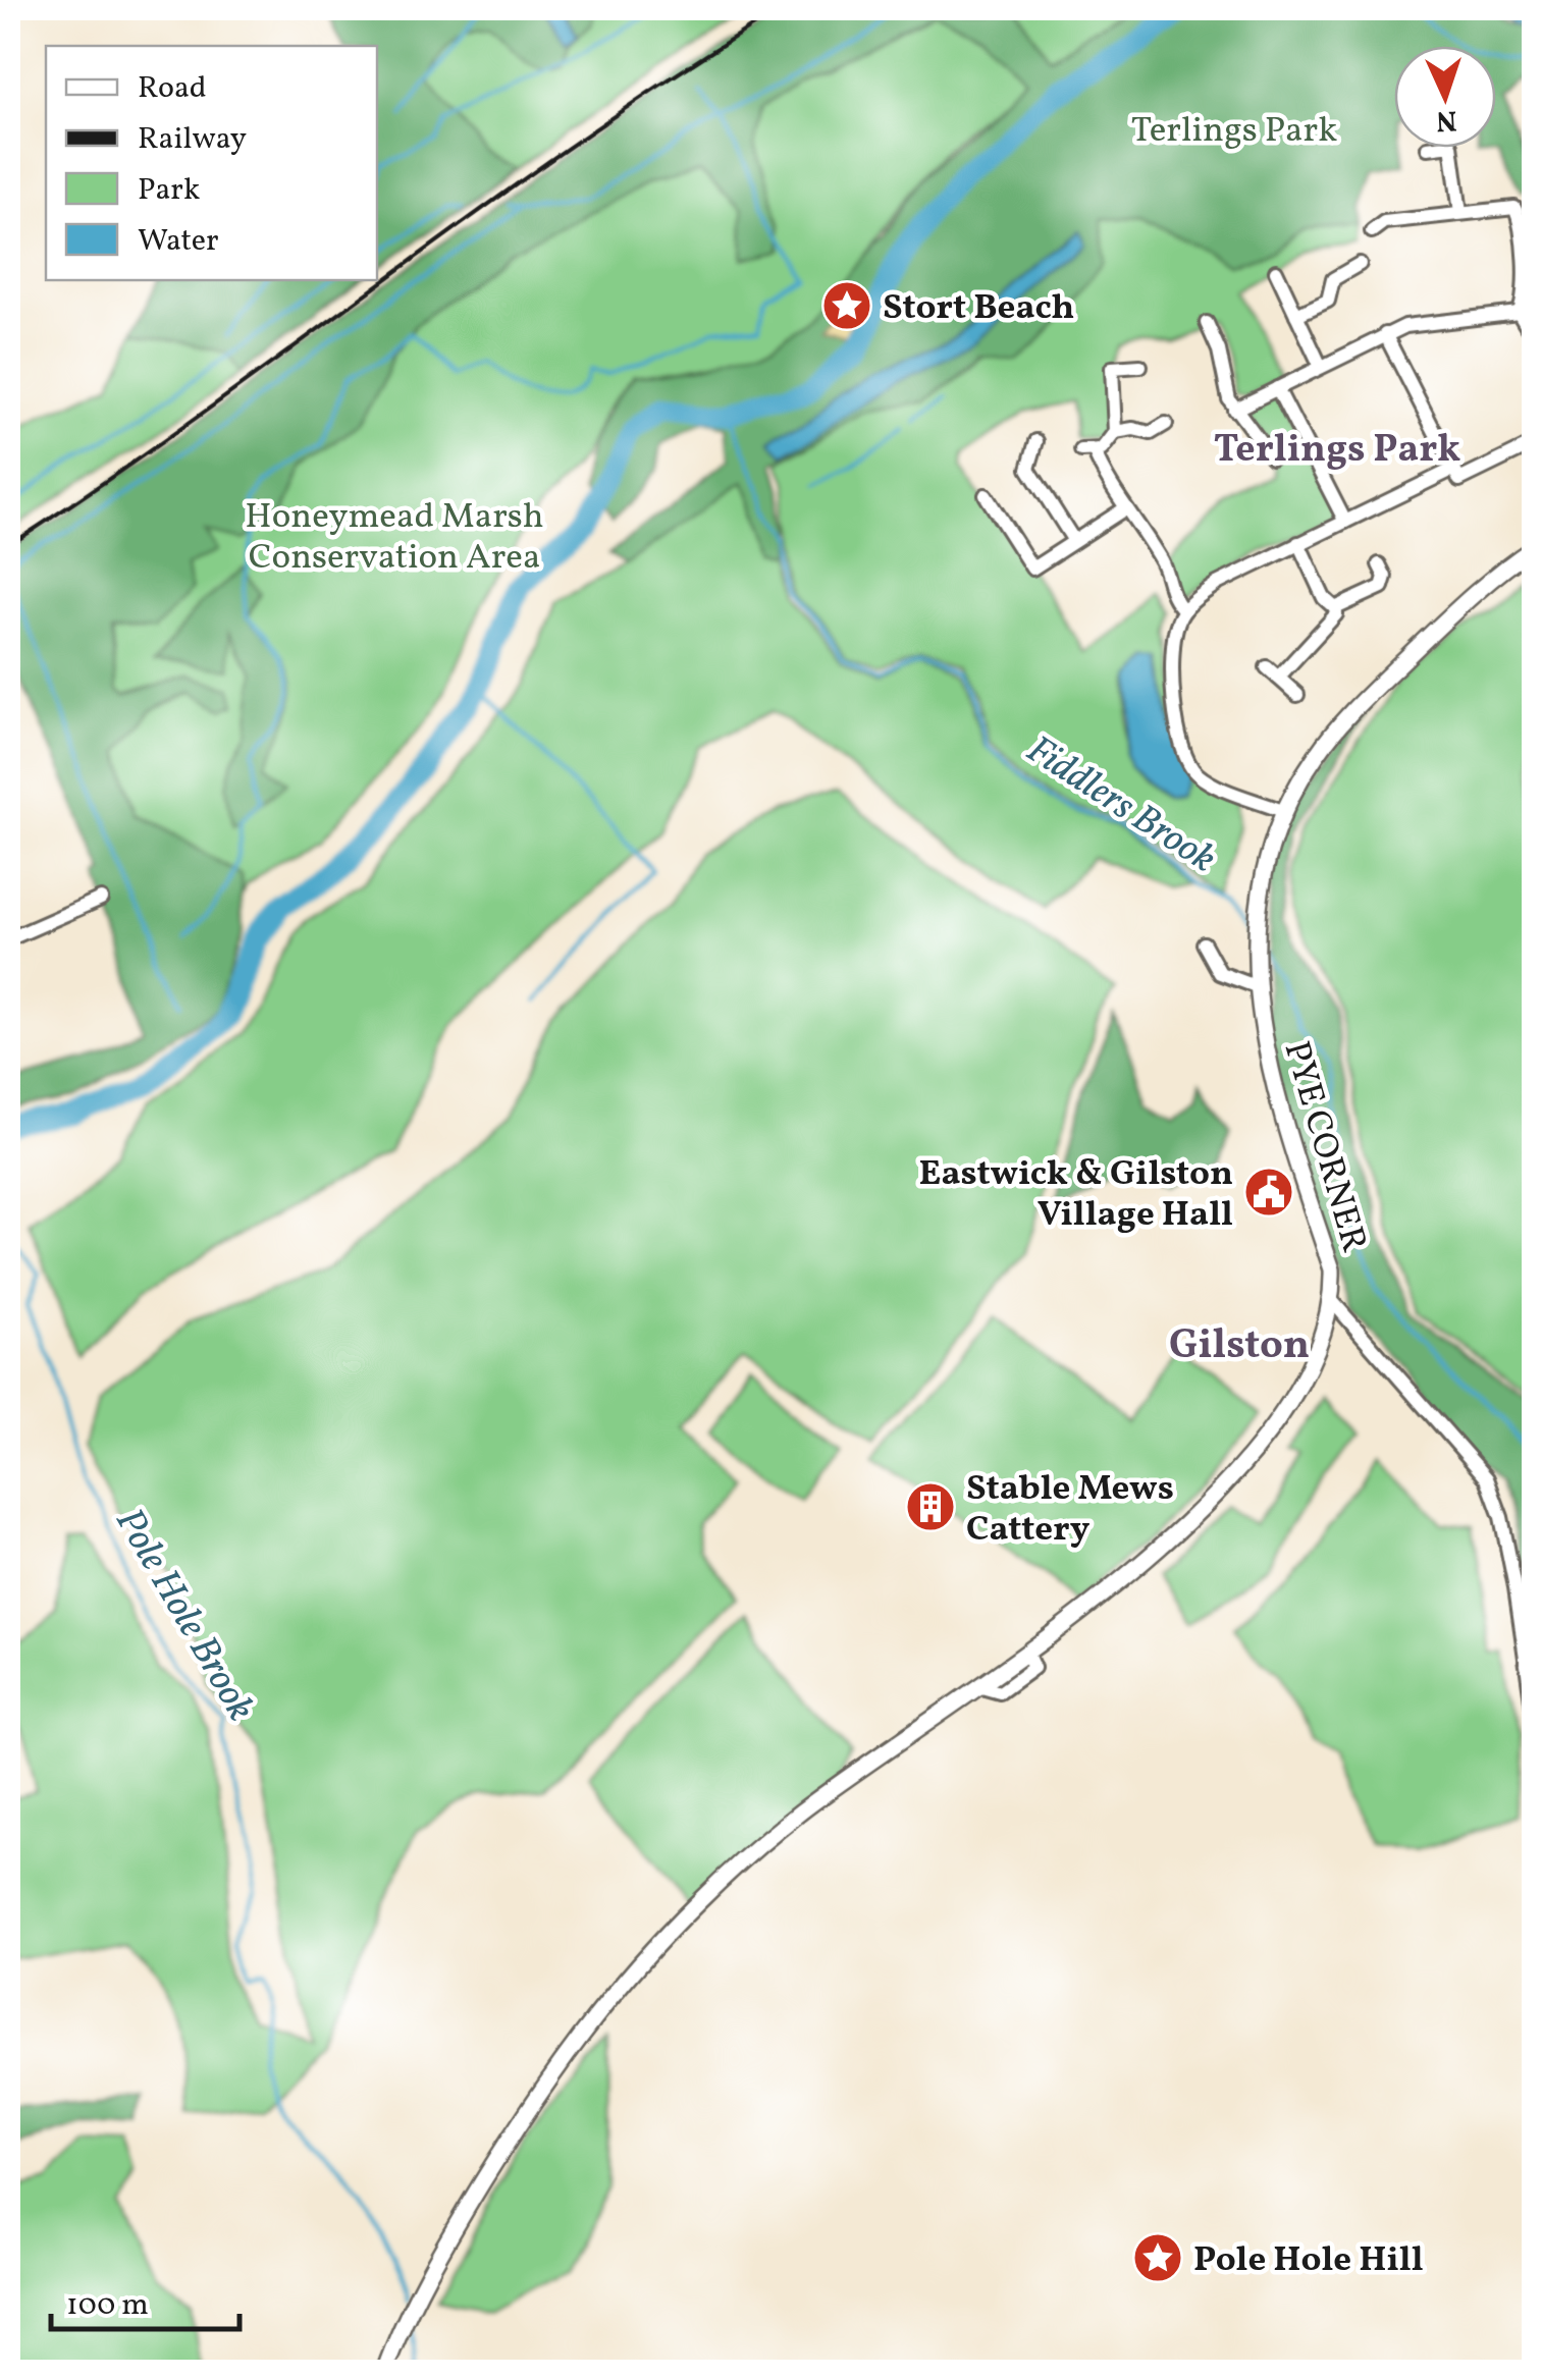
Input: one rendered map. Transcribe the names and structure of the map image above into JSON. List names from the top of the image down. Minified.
{"streets":{"street":["PYE CORNER"]},"districts":["Terlings Park","Gilston"],"water":["Fiddlers Brook","Pole Hole Brook"],"parks":["Terlings Park","Honeymead Marsh Conservation Area"],"places":{"place":["Stort Beach","Pole Hole Hill"],"public building":["Eastwick & Gilston Village Hall"],"building":["Stable Mews Cattery"]},"legend":["Road","Railway","Park","Water"],"scale_bar":"100 m","north":"bottom"}
